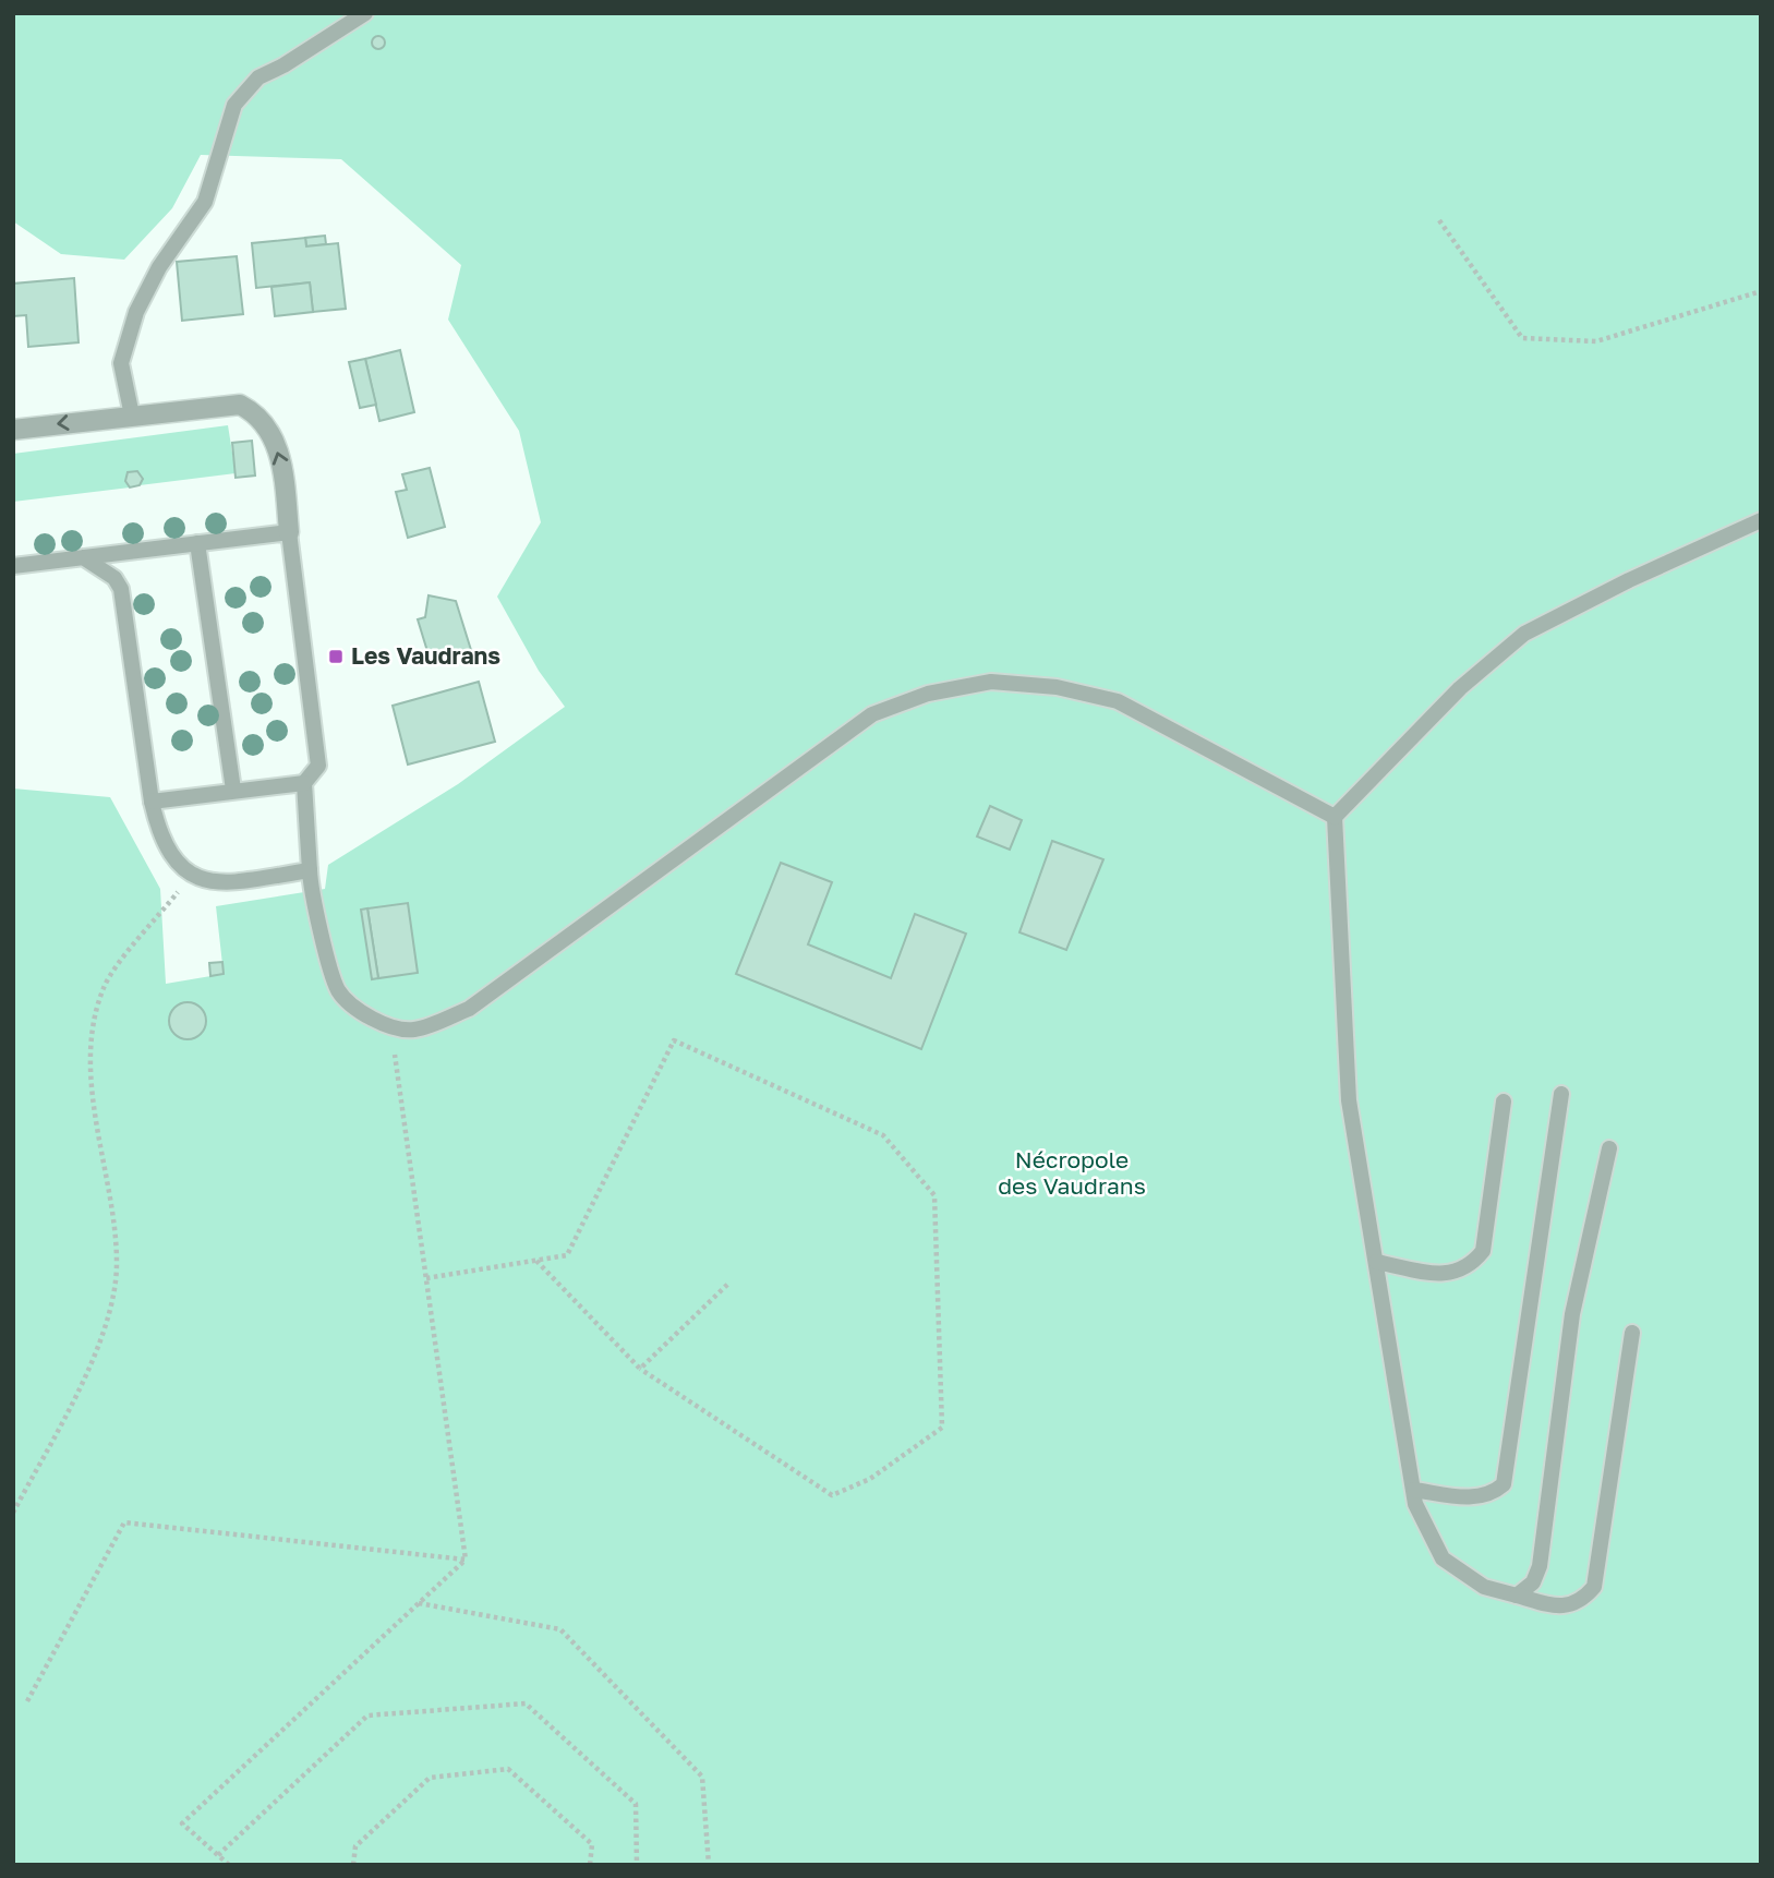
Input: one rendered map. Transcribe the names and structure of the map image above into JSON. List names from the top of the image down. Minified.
{"parks":["Nécropole des Vaudrans"],"places":{"transit":["Les Vaudrans"]}}
